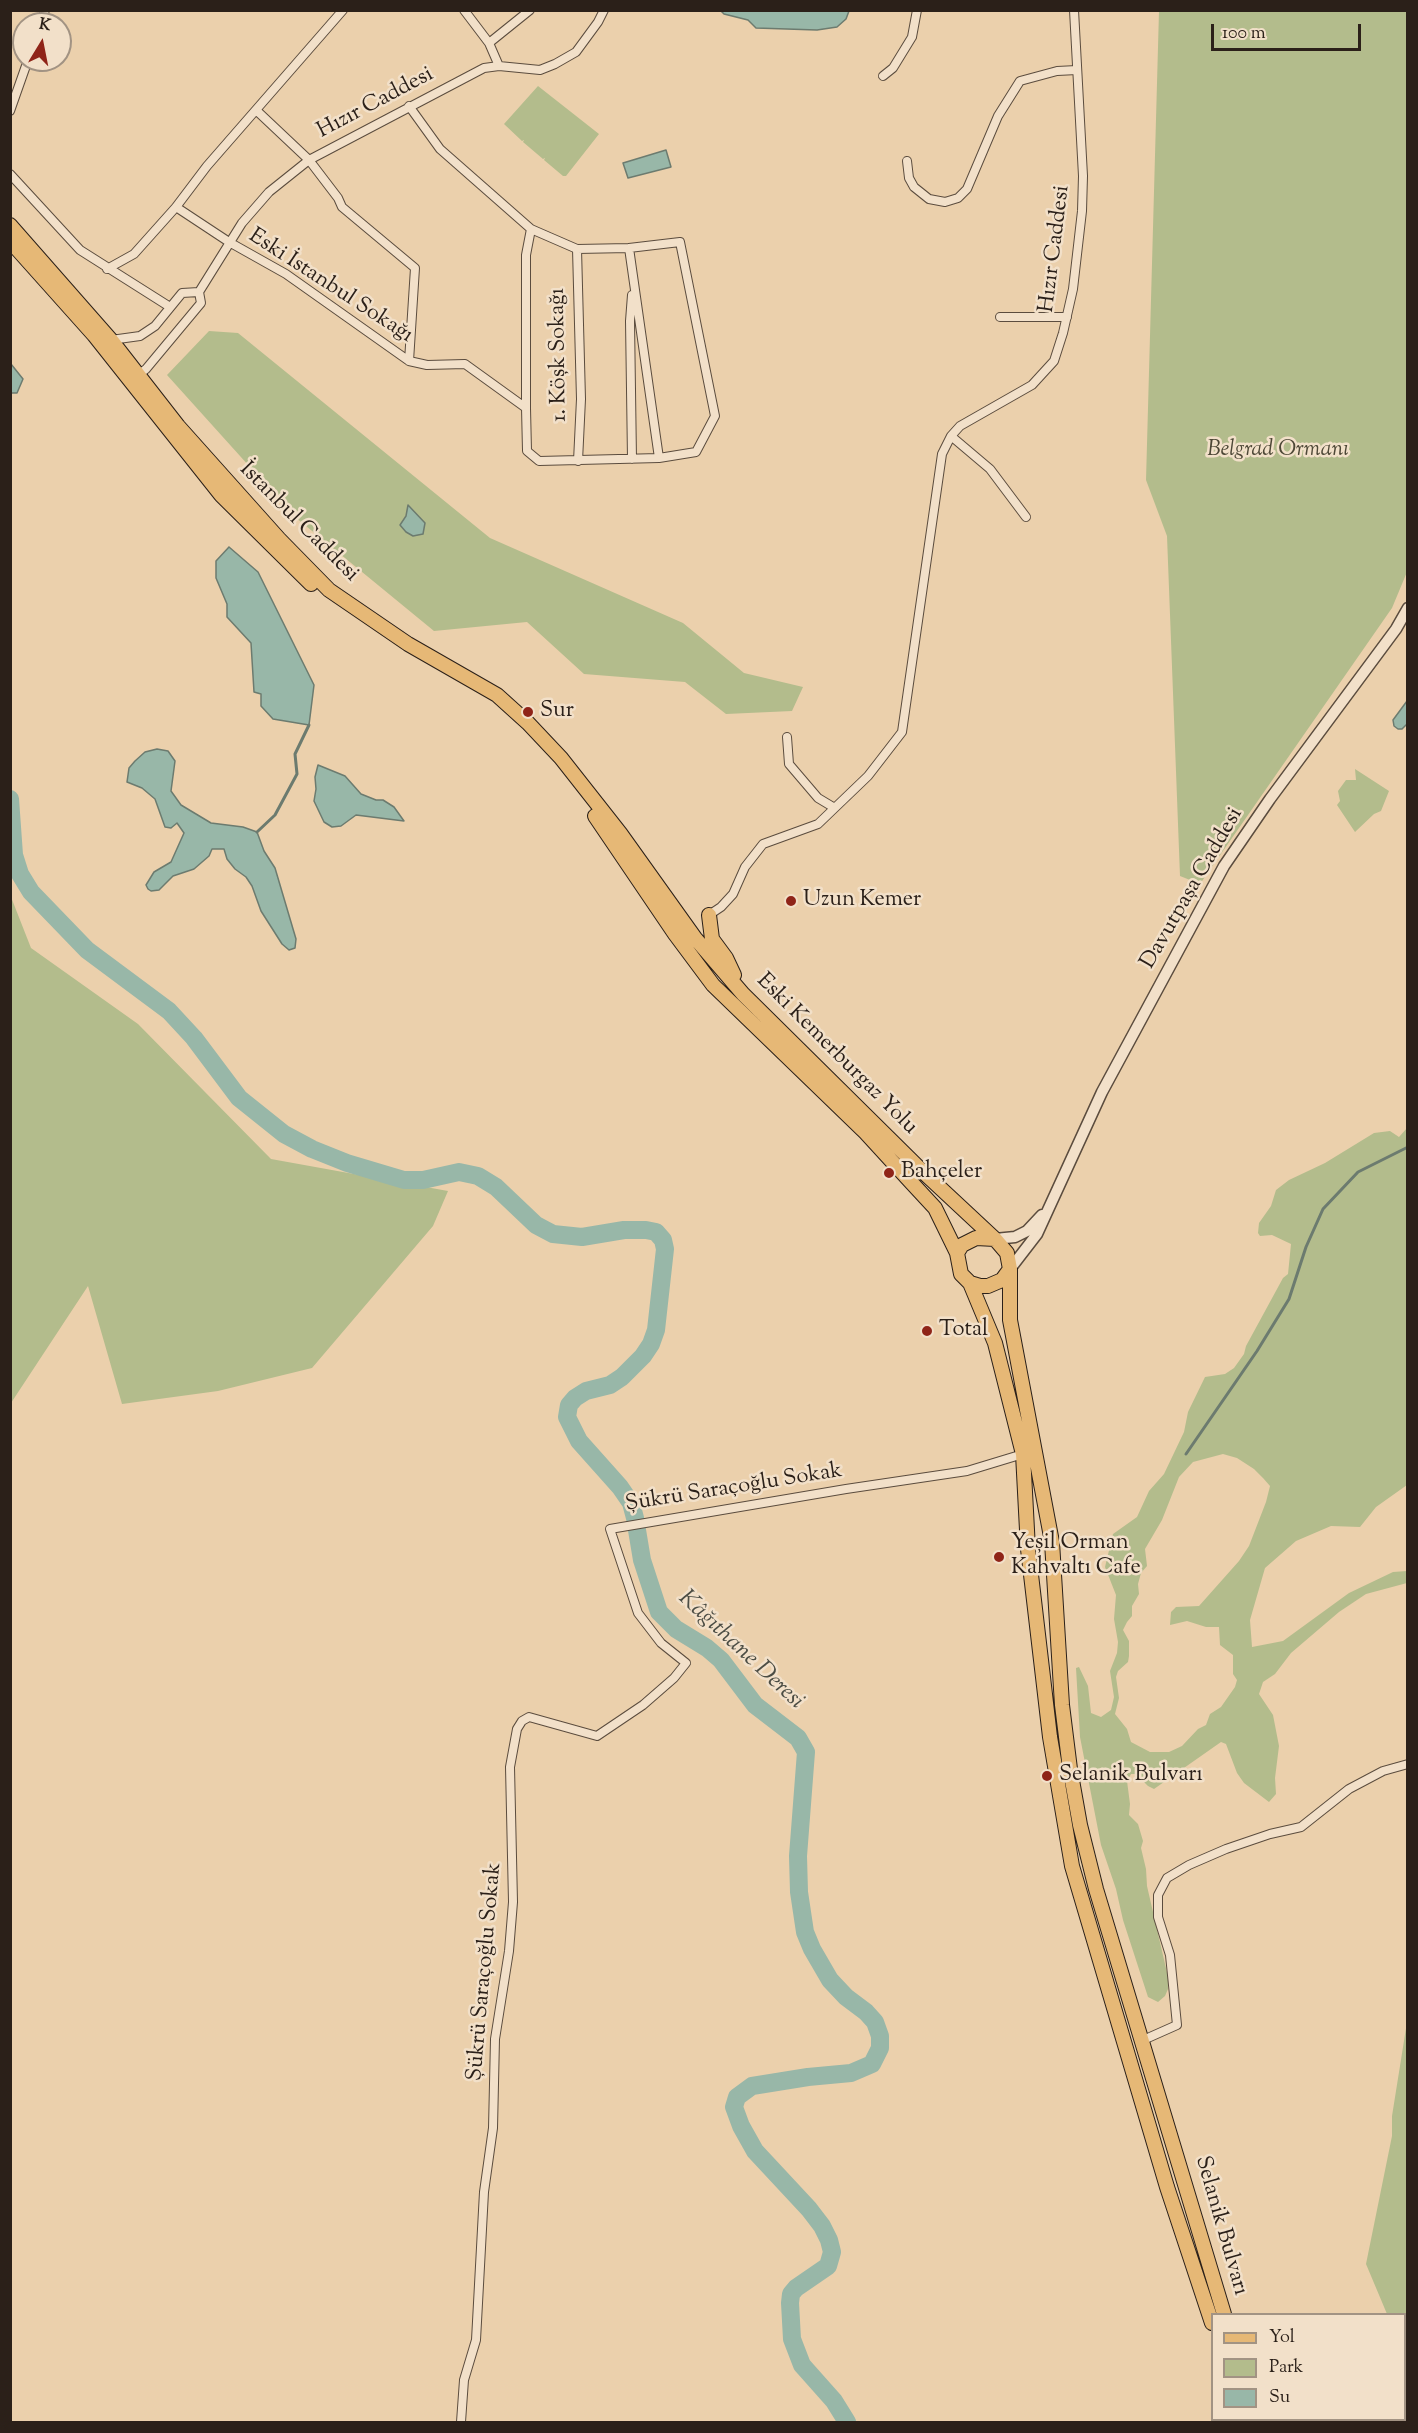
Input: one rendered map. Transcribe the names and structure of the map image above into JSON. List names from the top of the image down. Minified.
{"streets":{"main road":["İstanbul Caddesi","Eski Kemerburgaz Yolu","Selanik Bulvarı"],"street":["Hızır Caddesi","Eski İstanbul Sokağı","1. Köşk Sokağı","Davutpaşa Caddesi","Şükrü Saraçoğlu Sokak"]},"crossings":[["Hızır Caddesi","Eski İstanbul Sokağı"],["Hızır Caddesi","İstanbul Caddesi"],["İstanbul Caddesi","Eski Kemerburgaz Yolu"],["Eski Kemerburgaz Yolu","Selanik Bulvarı"],["Şükrü Saraçoğlu Sokak","Selanik Bulvarı"]],"water":["Kâğıthane Deresi"],"parks":["Belgrad Ormanı"],"places":["Sur","Uzun Kemer","Bahçeler","Total","Yeşil Orman Kahvaltı Cafe","Selanik Bulvarı"],"legend":["Yol","Park","Su"],"scale_bar":"100 m","north":"top"}
